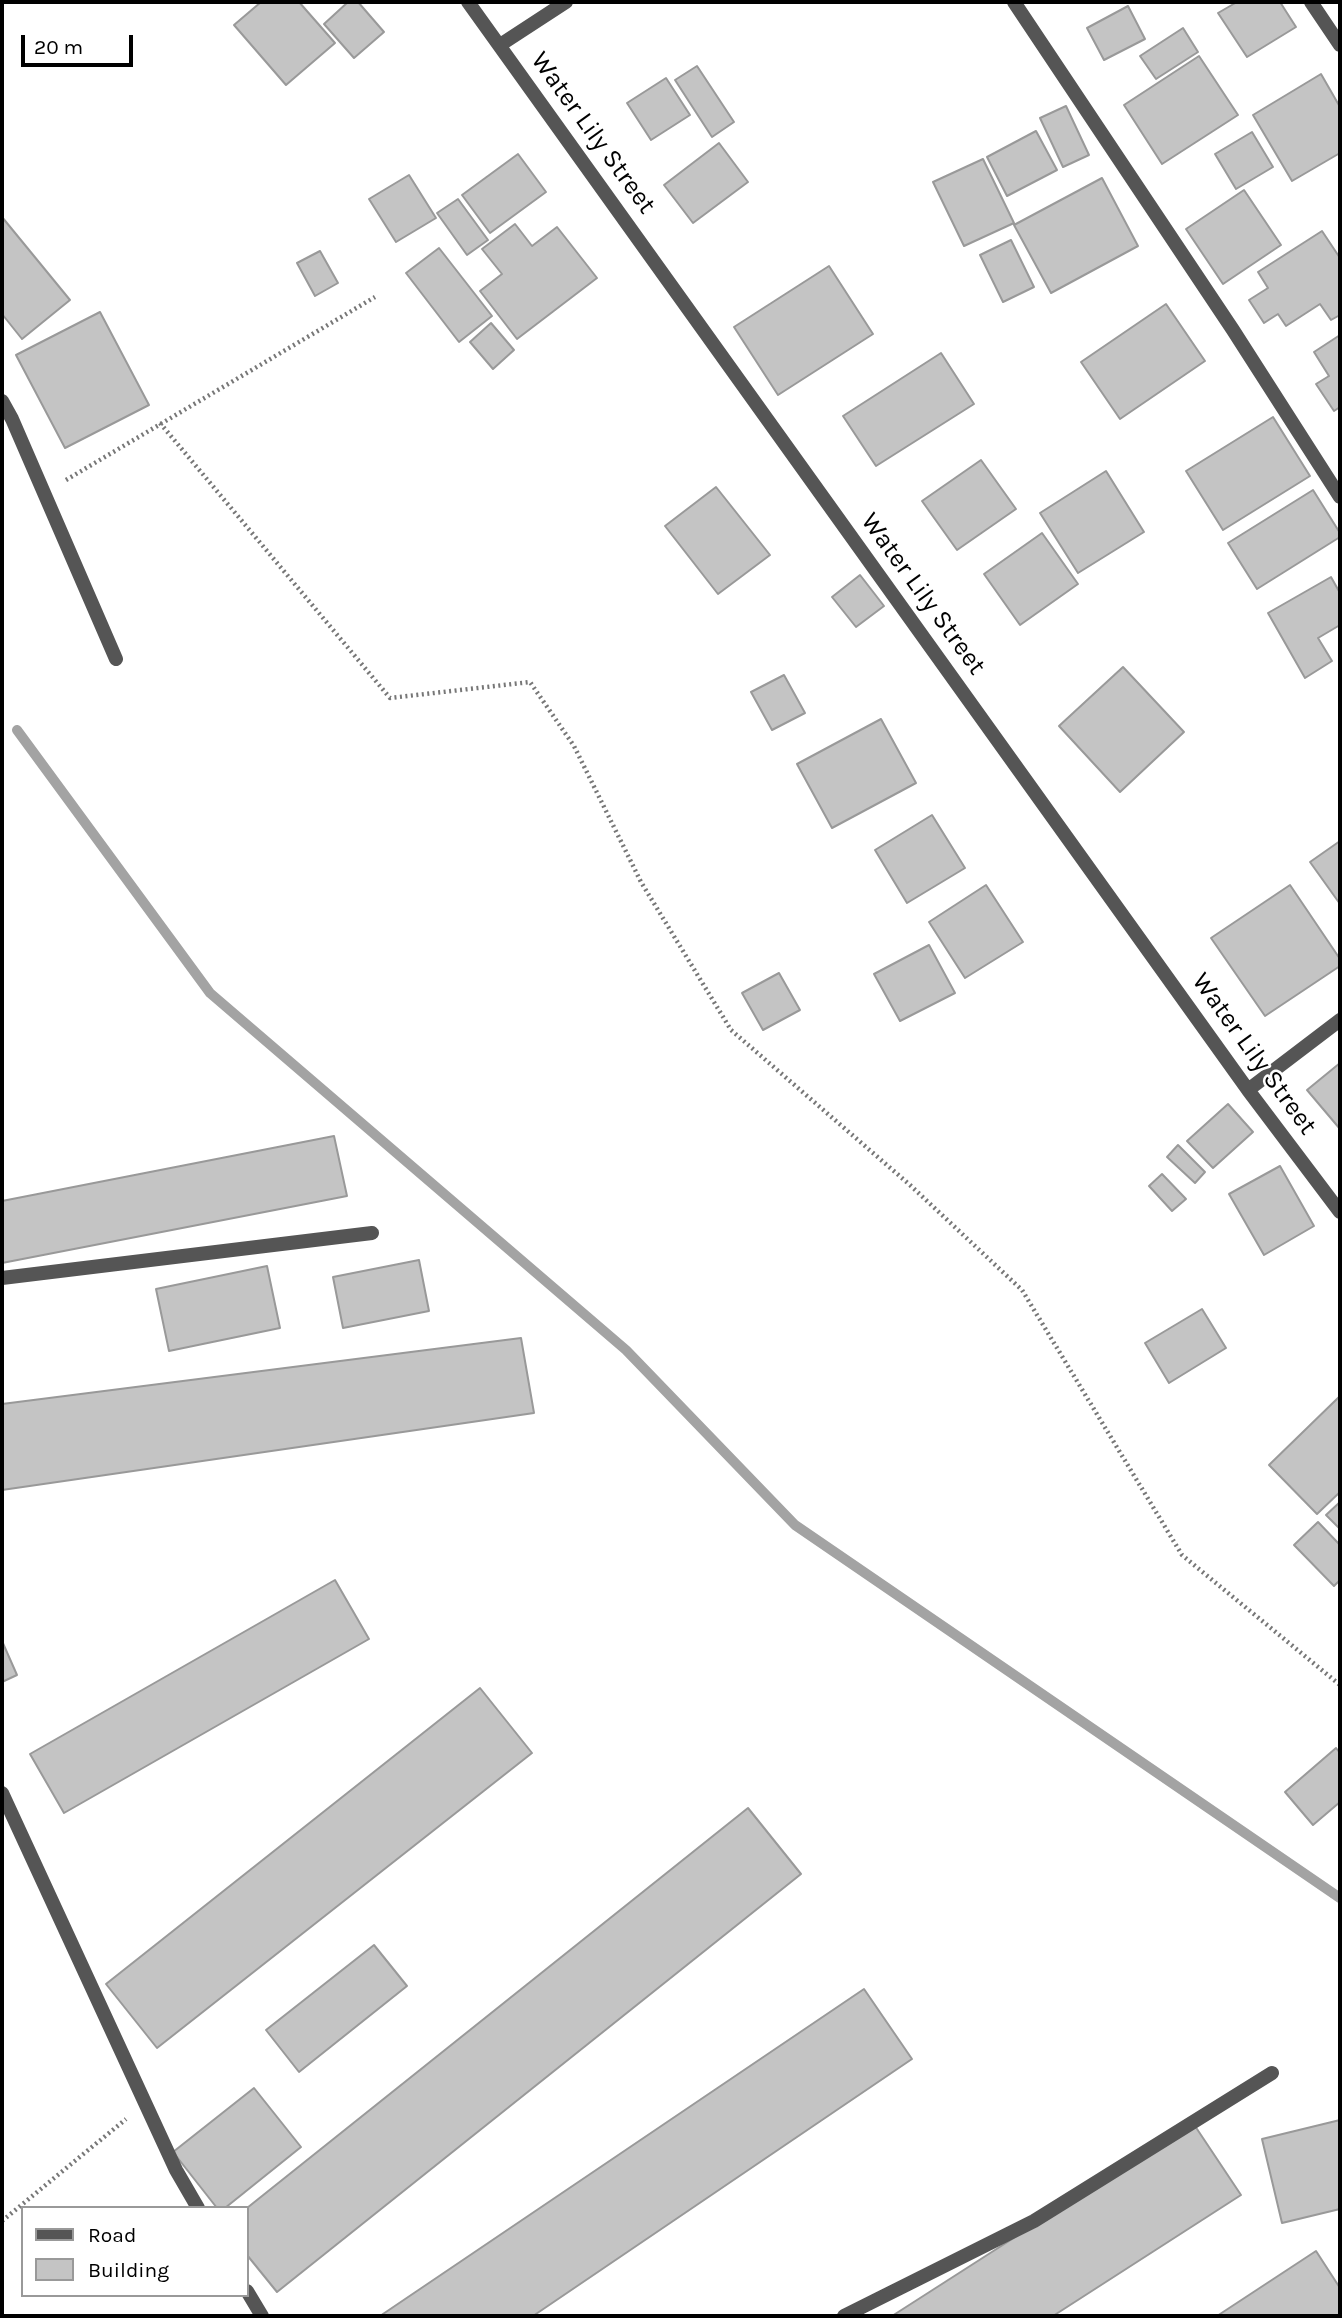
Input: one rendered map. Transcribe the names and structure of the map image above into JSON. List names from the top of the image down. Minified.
{"streets":{"street":["Water Lily Street"]},"legend":["Road","Building"],"scale_bar":"20 m"}
